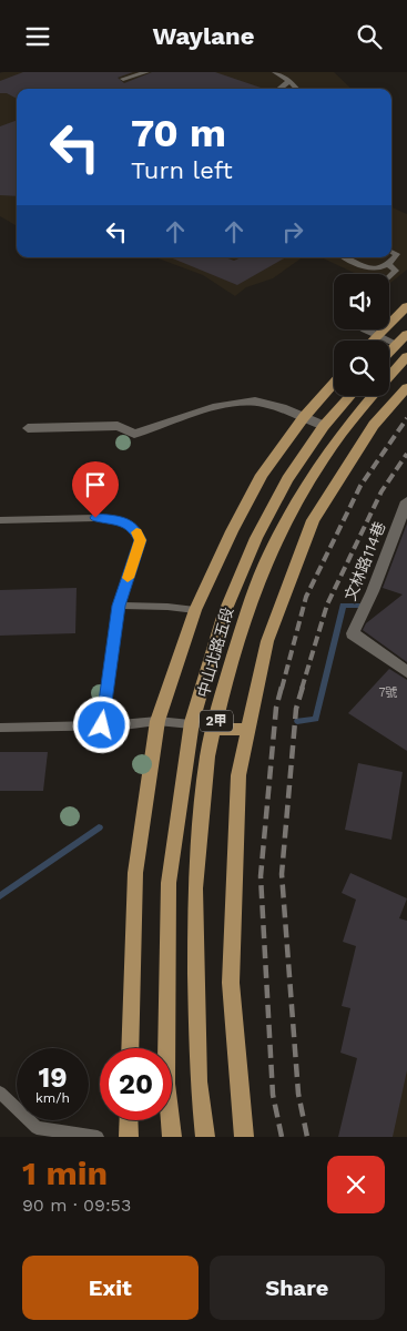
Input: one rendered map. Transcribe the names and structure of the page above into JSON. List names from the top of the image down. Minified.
{"streets":{"main road":["中山北路五段","2甲"],"street":["文林路114巷"]},"house_numbers":["7號"],"page":{"header":"Waylane","turn":["70 m","Turn left"],"speed":"19 km/h","limit":"20","heading":["1 min","90 m · 09:53"],"buttons":["Exit","Share"]}}
